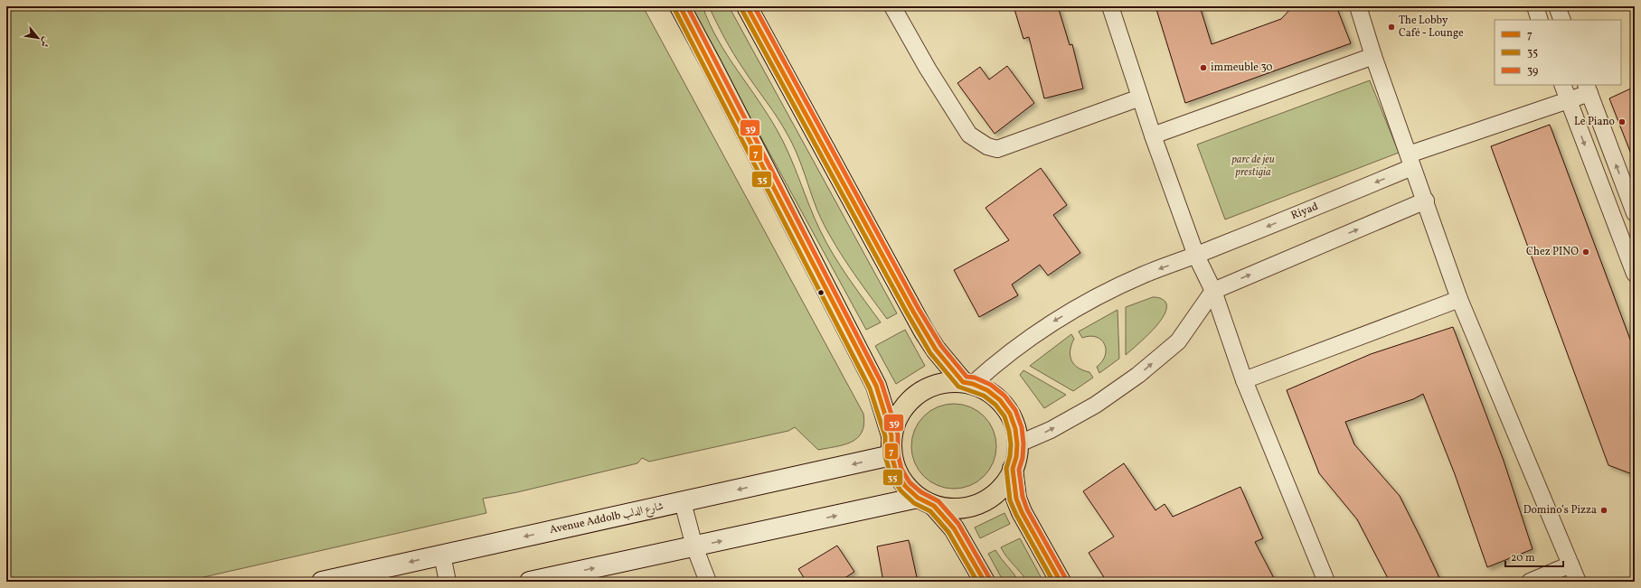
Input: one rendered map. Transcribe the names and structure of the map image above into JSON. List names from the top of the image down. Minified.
{"streets":{"street":["Riyad","Avenue Addolb شارع الدلب"]},"parks":["parc de jeu prestigia"],"places":["The Lobby Café - Lounge","immeuble 30","Le Piano","Chez PINO","Domino’s Pizza"],"lines":["transit line 7","transit line 39","transit line 35"],"legend":["7","35","39"],"scale_bar":"20 m","north":"bottom right"}
